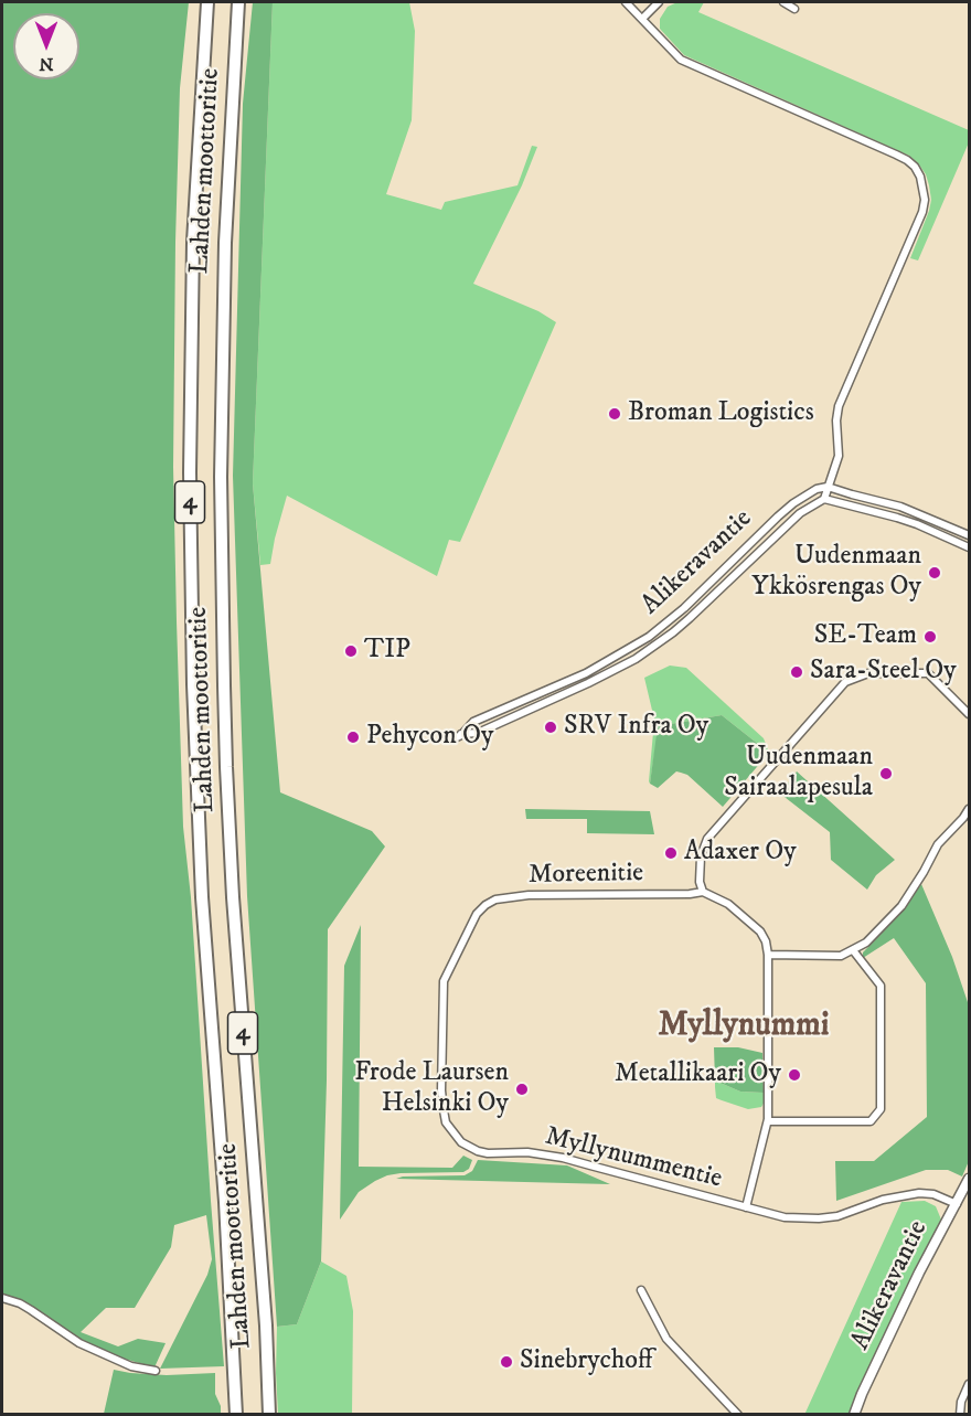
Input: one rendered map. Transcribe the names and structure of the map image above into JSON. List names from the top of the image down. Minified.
{"streets":{"highway":["Lahden moottoritie","4"],"street":["Alikeravantie","Moreenitie","Myllynummentie"]},"crossings":[["Alikeravantie","Myllynummentie"],["Moreenitie","Myllynummentie"]],"districts":["Myllynummi"],"places":["Broman Logistics","Uudenmaan Ykkösrengas Oy","SE-Team","TIP","Sara-Steel Oy","SRV Infra Oy","Pehycon Oy","Uudenmaan Sairaalapesula","Adaxer Oy","Metallikaari Oy","Frode Laursen Helsinki Oy","Sinebrychoff"],"north":"bottom"}
